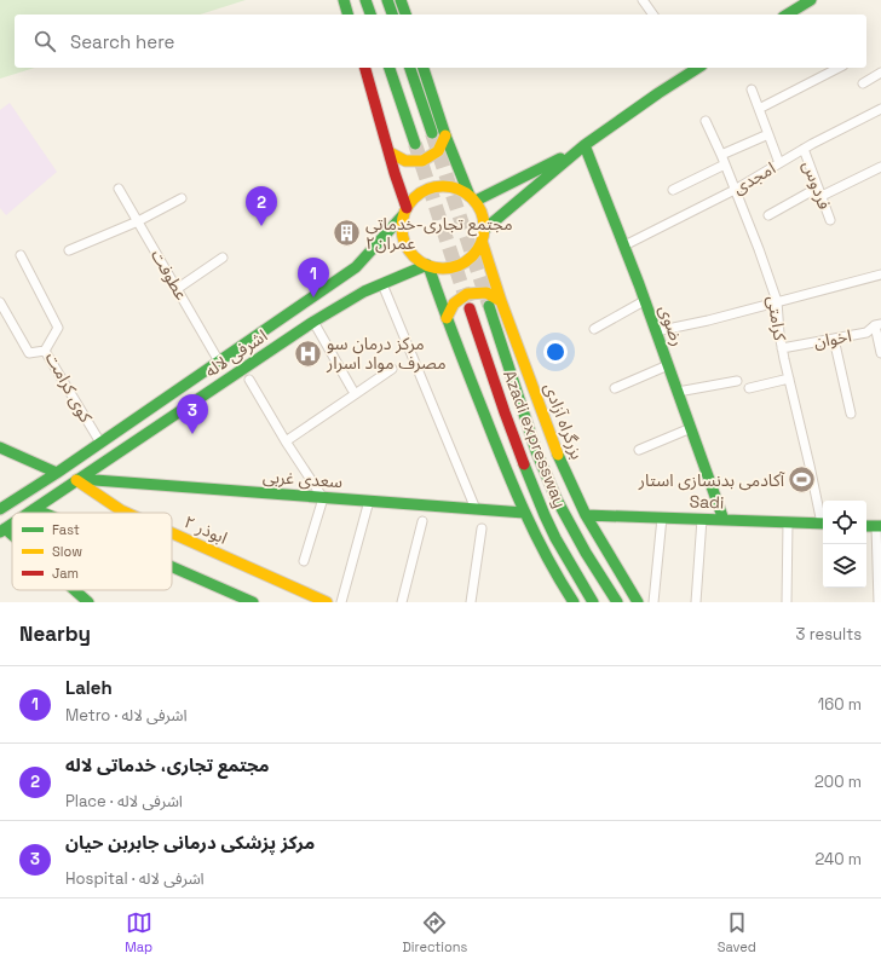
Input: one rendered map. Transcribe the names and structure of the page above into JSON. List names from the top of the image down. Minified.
{"streets":{"main road":["رضوی","اشرفی لاله","بزرگراه آزادی","Azadi expressway","سعدی غربی","Sadi","ابوذر ۲"],"street":["امجدی","فردوس","عطوفت","کرامتی","اخوان","کوی کرامت"]},"crossings":[["امجدی","فردوس"],["امجدی","کرامتی"],["امجدی","رضوی"],["عطوفت","اشرفی لاله"],["کرامتی","اخوان"],["رضوی","Sadi"],["اشرفی لاله","کوی کرامت"],["اشرفی لاله","بزرگراه آزادی"],["اشرفی لاله","سعدی غربی"],["اشرفی لاله","ابوذر ۲"],["بزرگراه آزادی","Sadi"],["سعدی غربی","ابوذر ۲"]],"places":{"building":["مجتمع تجاری-خدماتی عمران۲"],"hospital":["مرکز درمان سو مصرف مواد اسرار"],"sports":["آکادمی بدنسازی استار"]},"legend":["Fast","Slow","Jam"],"page":{"search":"Search here","pins":["2","1","3"],"heading":["Nearby","3 results"],"list":[{"mark":"1","name":"Laleh","note":"Metro · اشرفی لاله","value":"160 m"},{"mark":"2","name":"مجتمع تجاری، خدماتی لاله","note":"Place · اشرفی لاله","value":"200 m"},{"mark":"3","name":"مرکز پزشکی درمانی جابربن حیان","note":"Hospital · اشرفی لاله","value":"240 m"}],"nav":["Map","Directions","Saved"]}}
